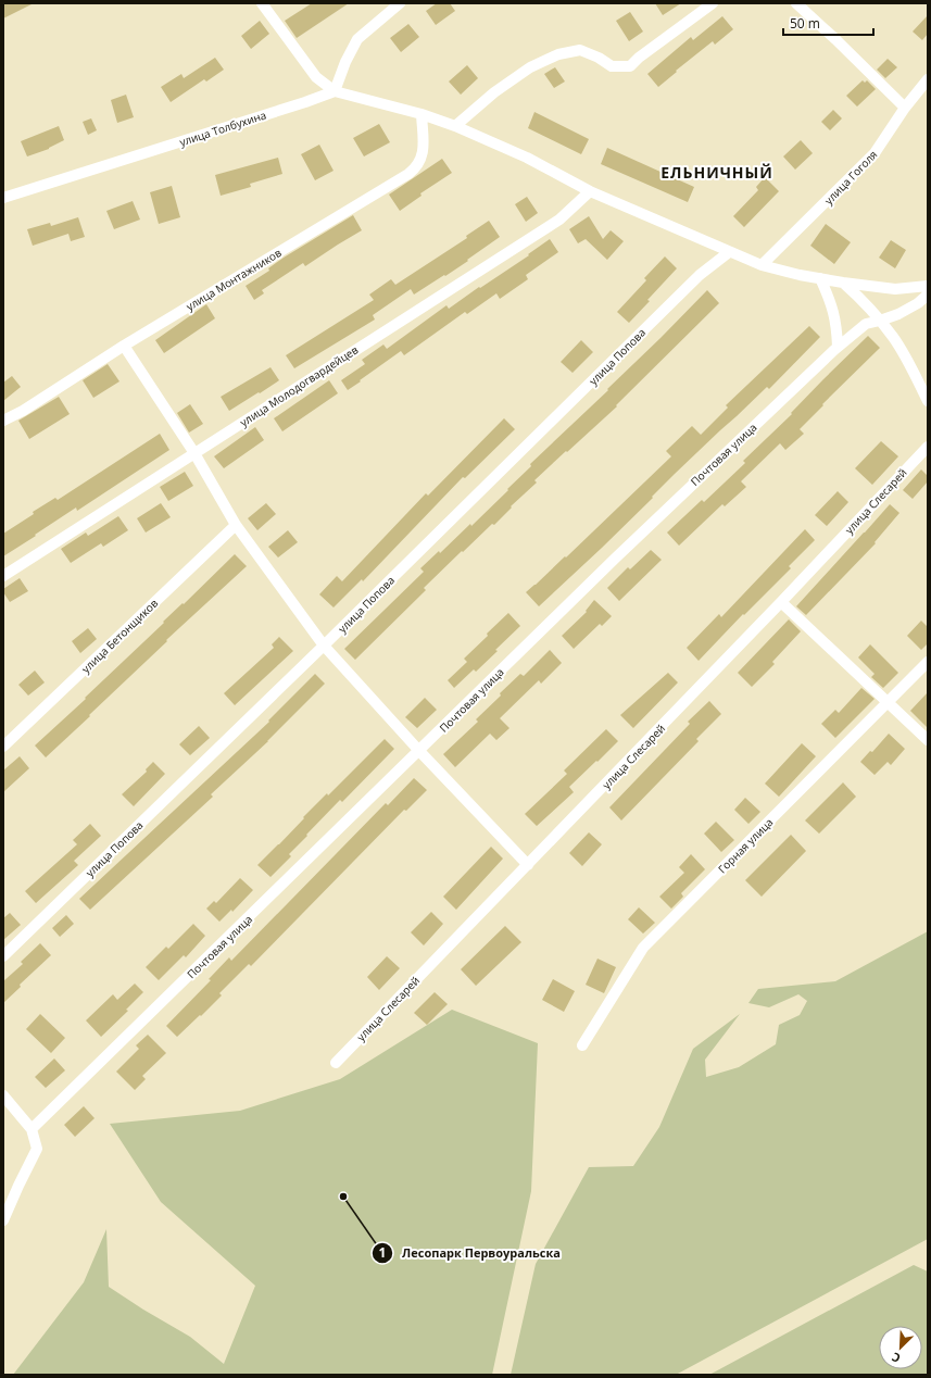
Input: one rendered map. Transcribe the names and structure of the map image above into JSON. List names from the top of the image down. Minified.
{"streets":{"street":["улица Толбухина","улица Гоголя","улица Монтажников","улица Попова","улица Молодогвардейцев","Почтовая улица","улица Слесарей","улица Бетонщиков","Горная улица"]},"districts":["ЕЛЬНИЧНЫЙ"],"places":["Лесопарк Первоуральска"],"scale_bar":"50 m","north":"bottom left"}
